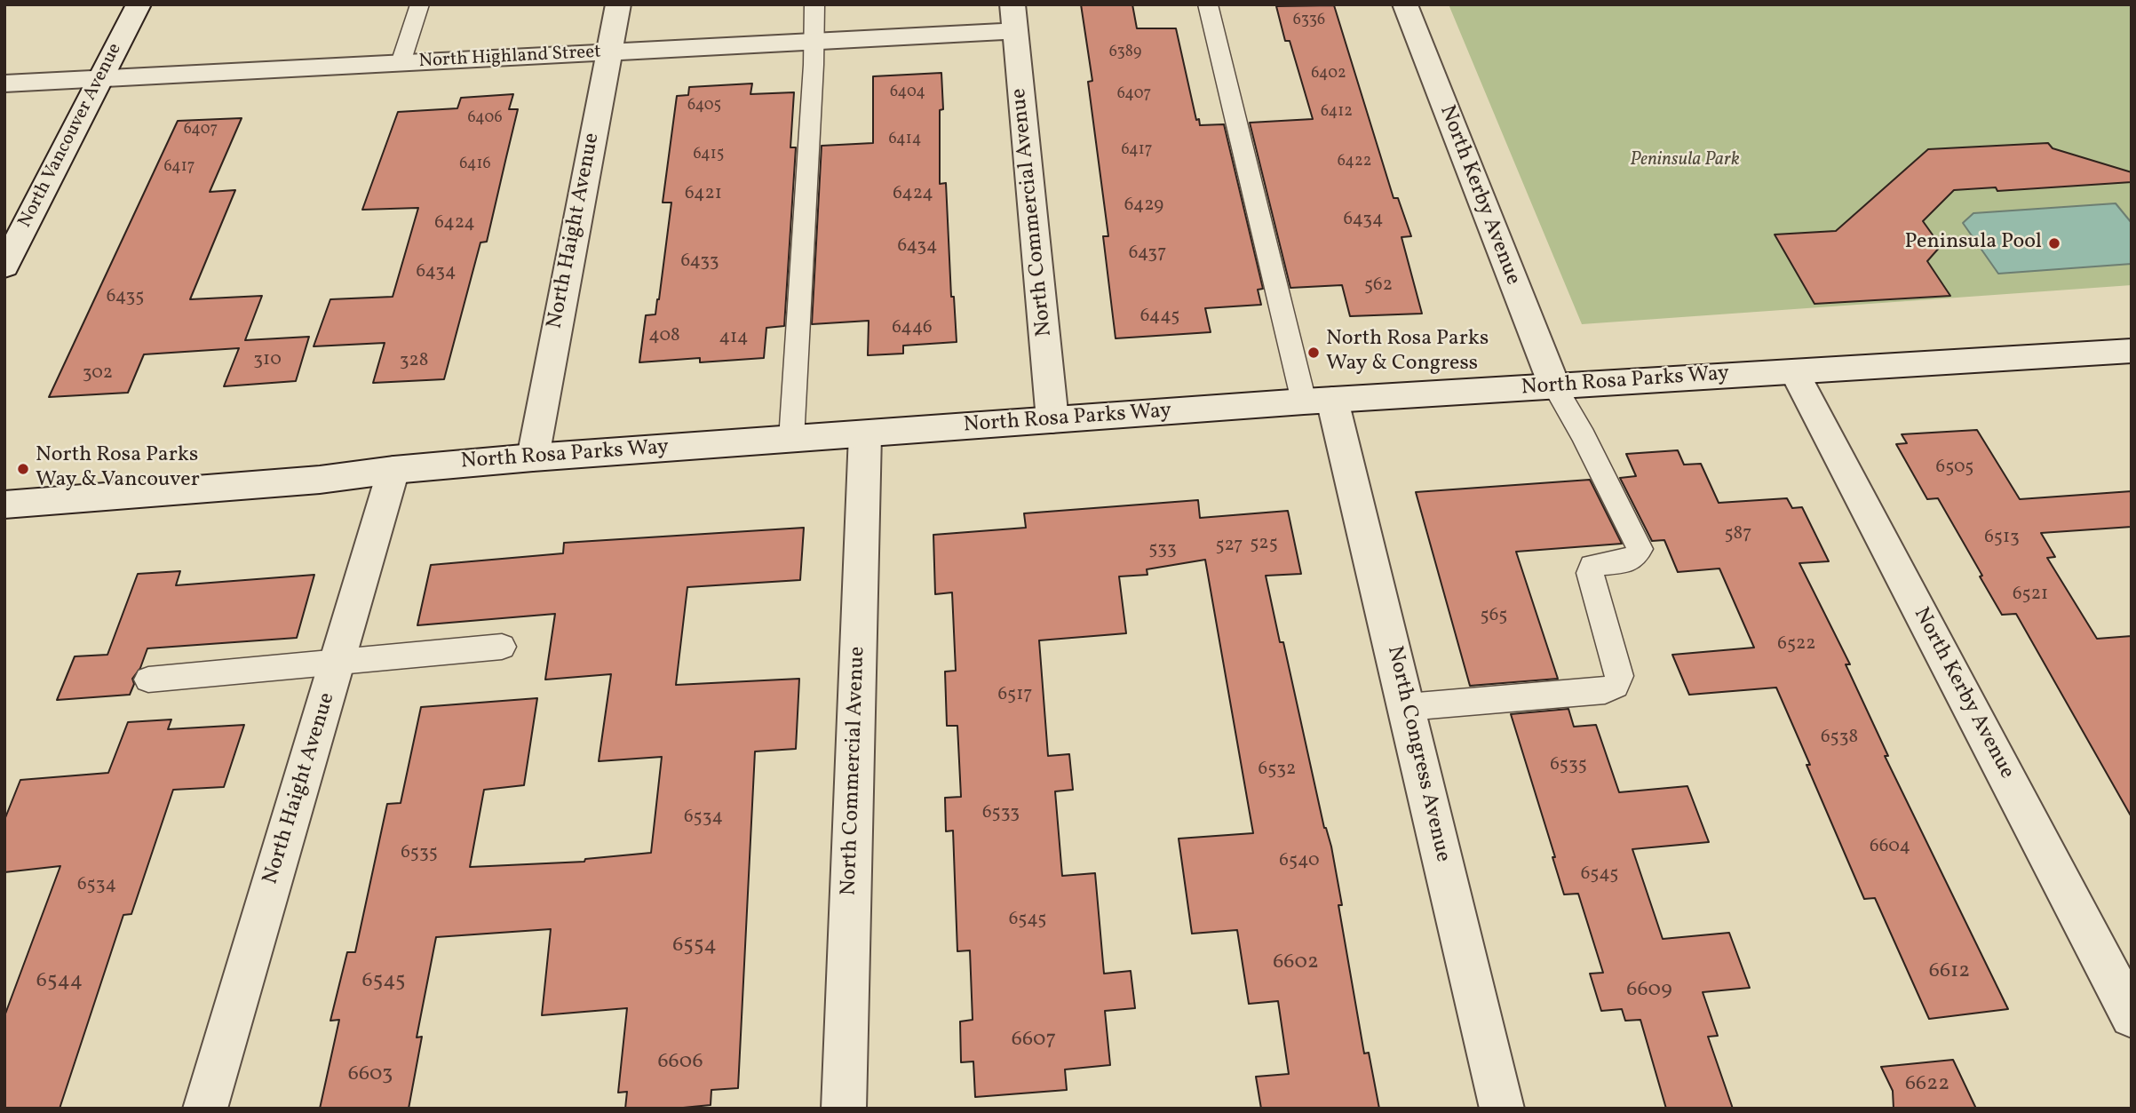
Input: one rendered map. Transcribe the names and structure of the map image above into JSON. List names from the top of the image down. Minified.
{"streets":{"street":["North Highland Street","North Vancouver Avenue","North Kerby Avenue","North Commercial Avenue","North Haight Avenue","North Rosa Parks Way","North Congress Avenue"]},"crossings":[["North Highland Street","North Vancouver Avenue"],["North Highland Street","North Commercial Avenue"],["North Highland Street","North Haight Avenue"],["North Kerby Avenue","North Rosa Parks Way"],["North Commercial Avenue","North Rosa Parks Way"],["North Haight Avenue","North Rosa Parks Way"],["North Rosa Parks Way","North Congress Avenue"]],"parks":["Peninsula Park"],"places":["Peninsula Pool","North Rosa Parks Way & Congress","North Rosa Parks Way & Vancouver"],"house_numbers":["6336","6389","6402","6404","6407","6405","6412","6406","6407","6414","6417","6415","6422","6416","6417","6421","6424","6429","6434","6424","6434","6437","6433","6434","562","6435","6445","6446","408","414","310","328","302","6505","587","6513","525","527","533","6521","565","6522","6517","6538","6535","6532","6533","6534","6604","6535","6540","6545","6534","6545","6554","6602","6612","6544","6545","6609","6607","6606","6603","6622"]}
